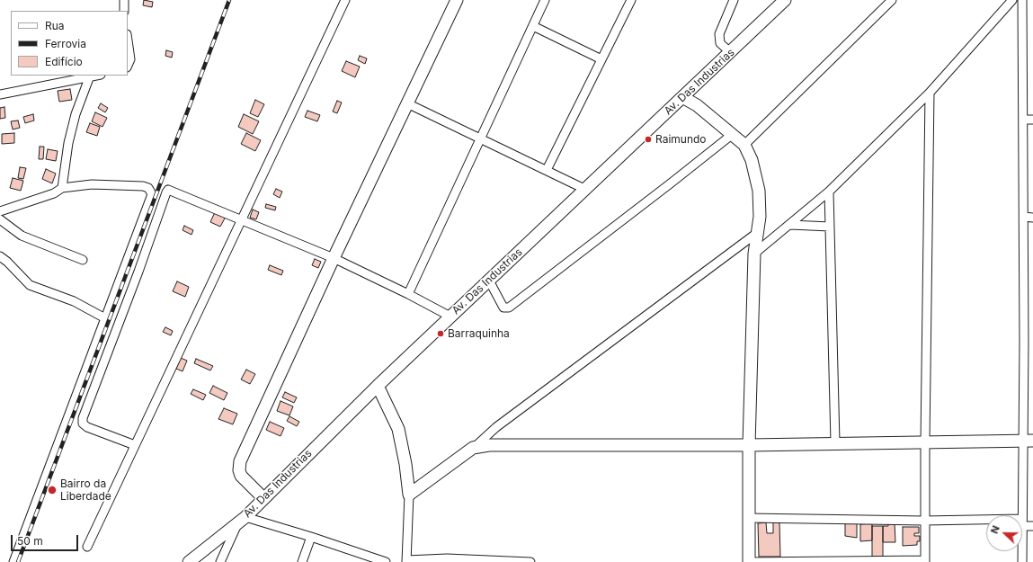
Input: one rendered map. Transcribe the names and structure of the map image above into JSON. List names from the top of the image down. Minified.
{"streets":{"street":["Av. Das Industrias"]},"places":["Raimundo","Barraquinha","Bairro da Liberdade"],"legend":["Rua","Ferrovia","Edifício"],"scale_bar":"50 m","north":"left"}
